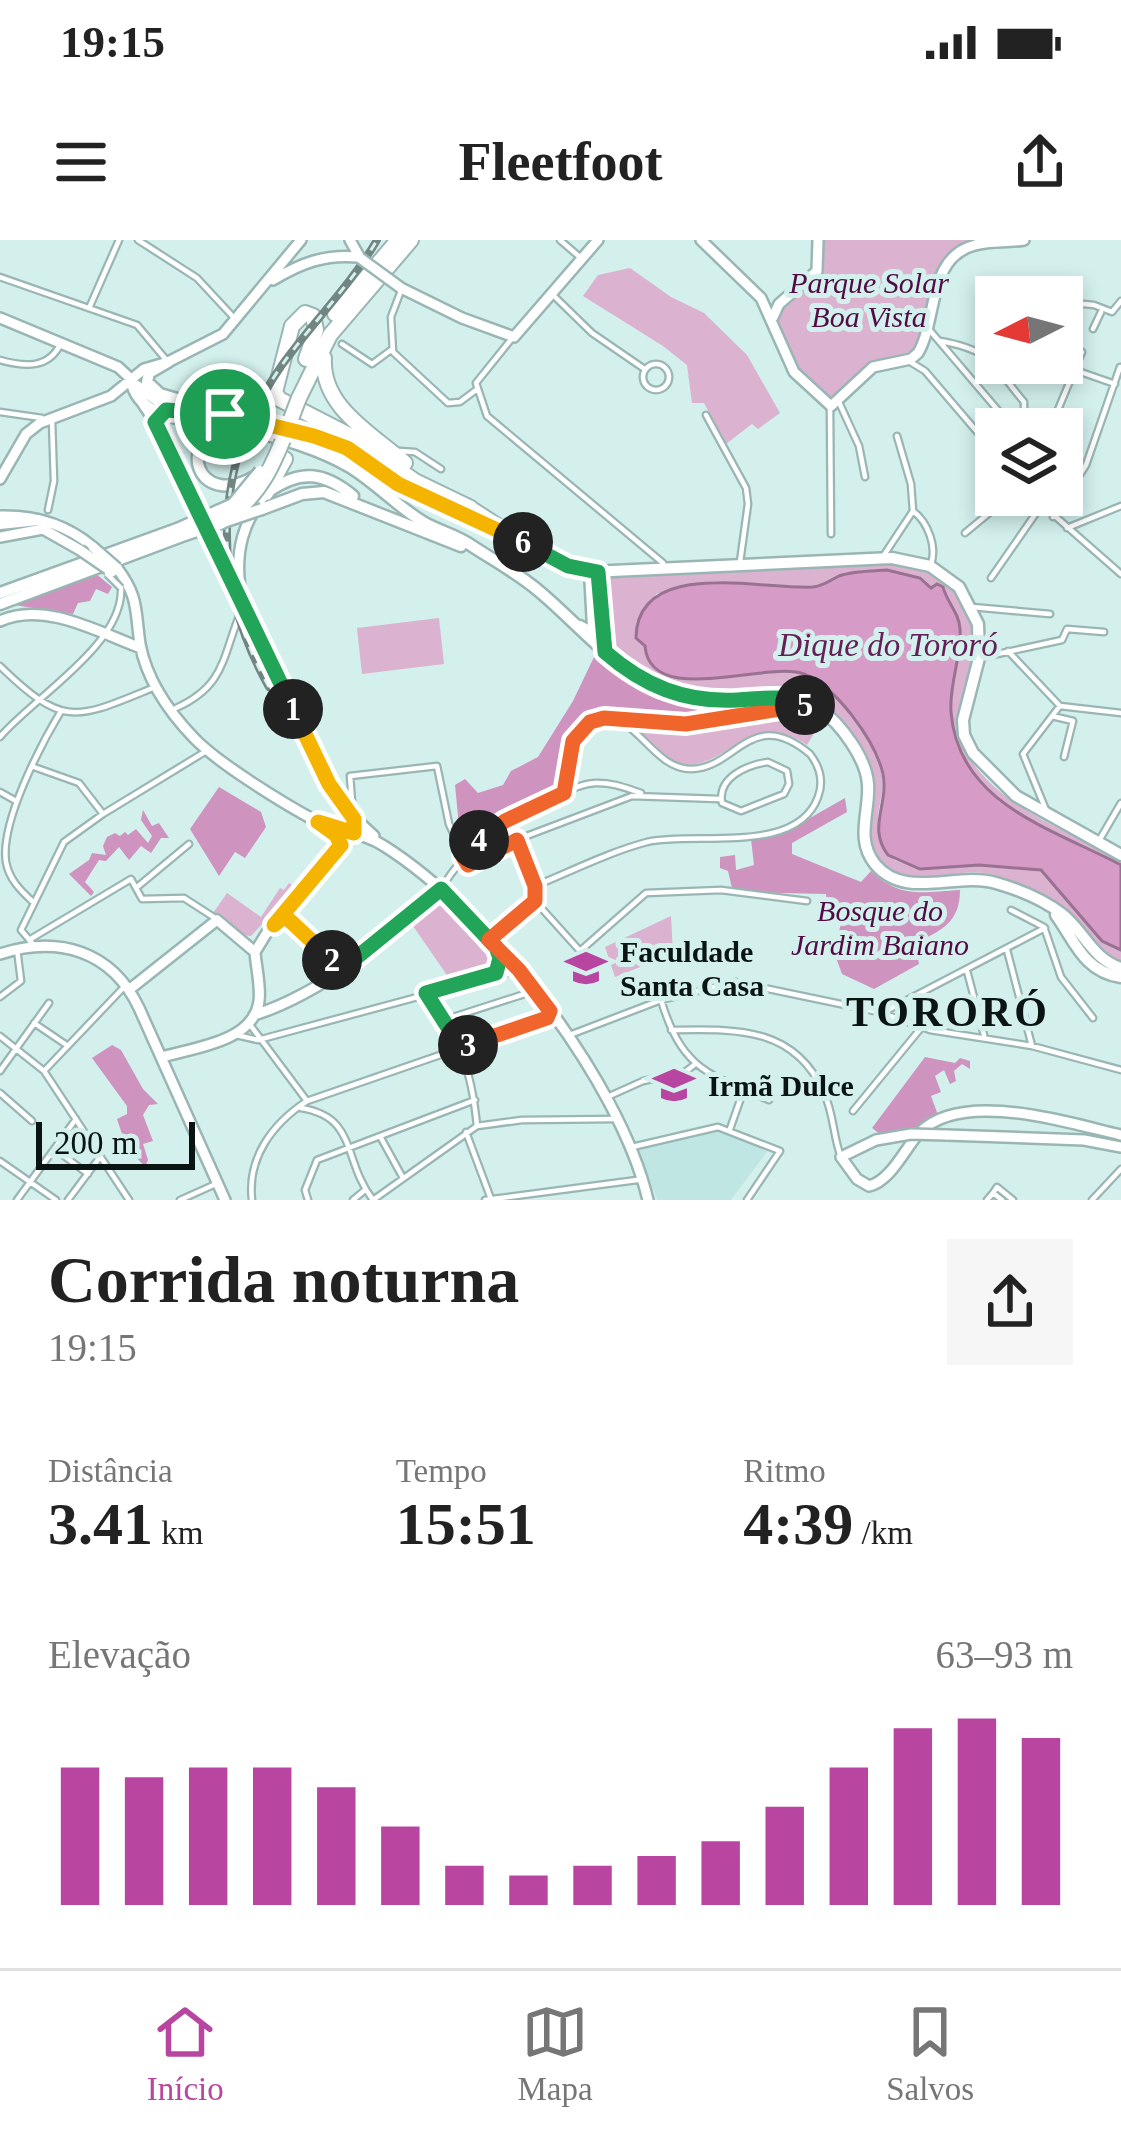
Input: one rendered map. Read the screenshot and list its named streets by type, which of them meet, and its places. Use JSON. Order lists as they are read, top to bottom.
{
  "districts": ["TORORÓ"],
  "water": ["Dique do Tororó"],
  "parks": ["Parque Solar Boa Vista", "Bosque do Jardim Baiano"],
  "places": {
    "school or university": ["Faculdade Santa Casa", "Irmã Dulce"]
  },
  "scale_bar": "200 m",
  "north": "left",
  "page": {
    "status": "19:15",
    "header": "Fleetfoot",
    "pins": [
      "6",
      "5",
      "1",
      "4",
      "2",
      "3"
    ],
    "scale": "200 m",
    "heading": ["Corrida noturna", "19:15"],
    "stats": [
      ["Distância", "3.41 km"],
      ["Tempo", "15:51"],
      ["Ritmo", "4:39 /km"]
    ],
    "chart": ["Elevação", "63–93 m"],
    "tabs": ["Início", "Mapa", "Salvos"]
  }
}
